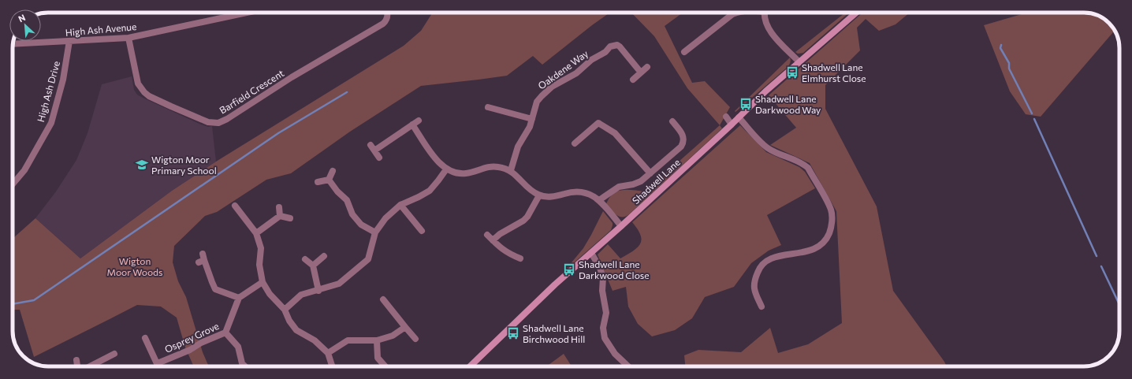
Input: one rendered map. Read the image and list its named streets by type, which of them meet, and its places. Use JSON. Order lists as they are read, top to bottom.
{
  "streets": {
    "street": [
      "High Ash Avenue",
      "Oakdene Way",
      "High Ash Drive",
      "Barfield Crescent",
      "Shadwell Lane",
      "Osprey Grove"
    ]
  },
  "crossings": [
    ["High Ash Avenue", "High Ash Drive"],
    ["High Ash Avenue", "Barfield Crescent"]
  ],
  "parks": ["Wigton Moor Woods"],
  "places": {
    "bus stop": [
      "Shadwell Lane Elmhurst Close",
      "Shadwell Lane Darkwood Way",
      "Shadwell Lane Darkwood Close",
      "Shadwell Lane Birchwood Hill"
    ],
    "school or university": ["Wigton Moor Primary School"]
  },
  "north": "top left"
}
